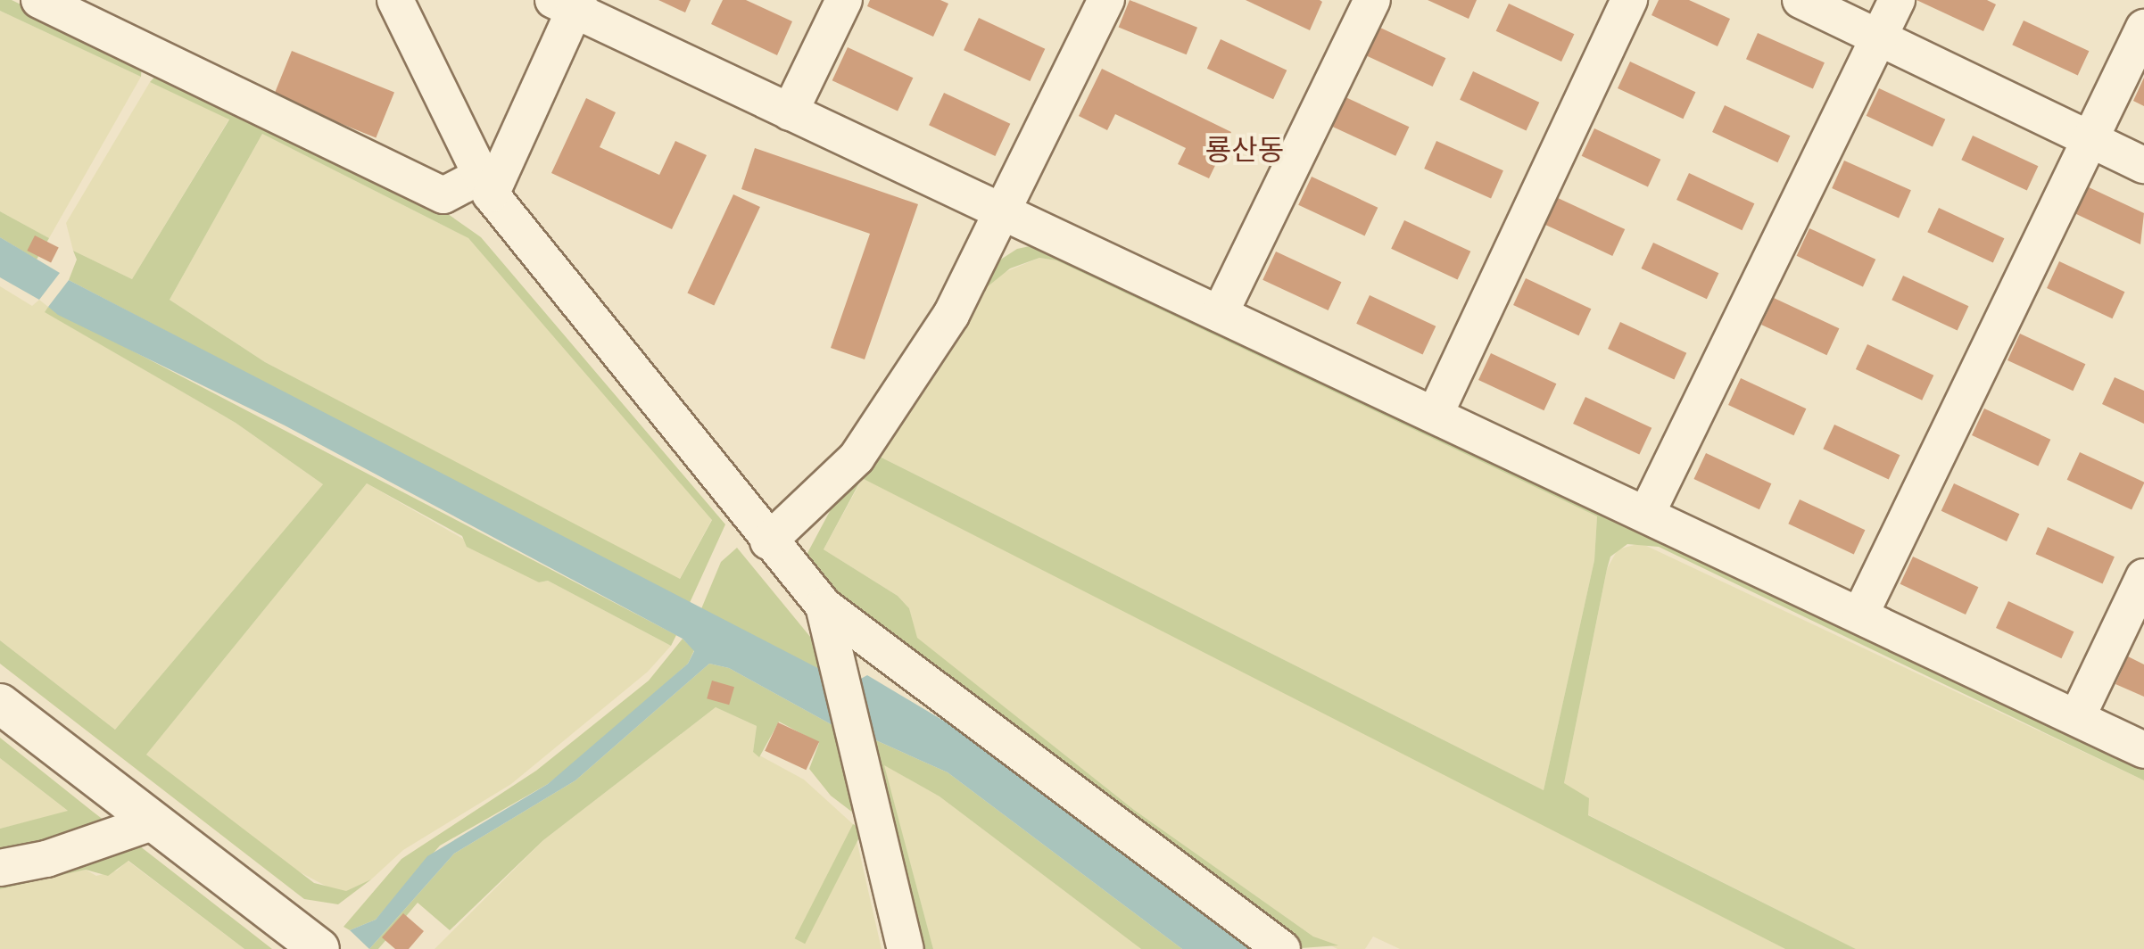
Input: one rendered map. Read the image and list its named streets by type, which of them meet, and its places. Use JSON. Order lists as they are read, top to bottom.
{
  "districts": ["룡산동"]
}
